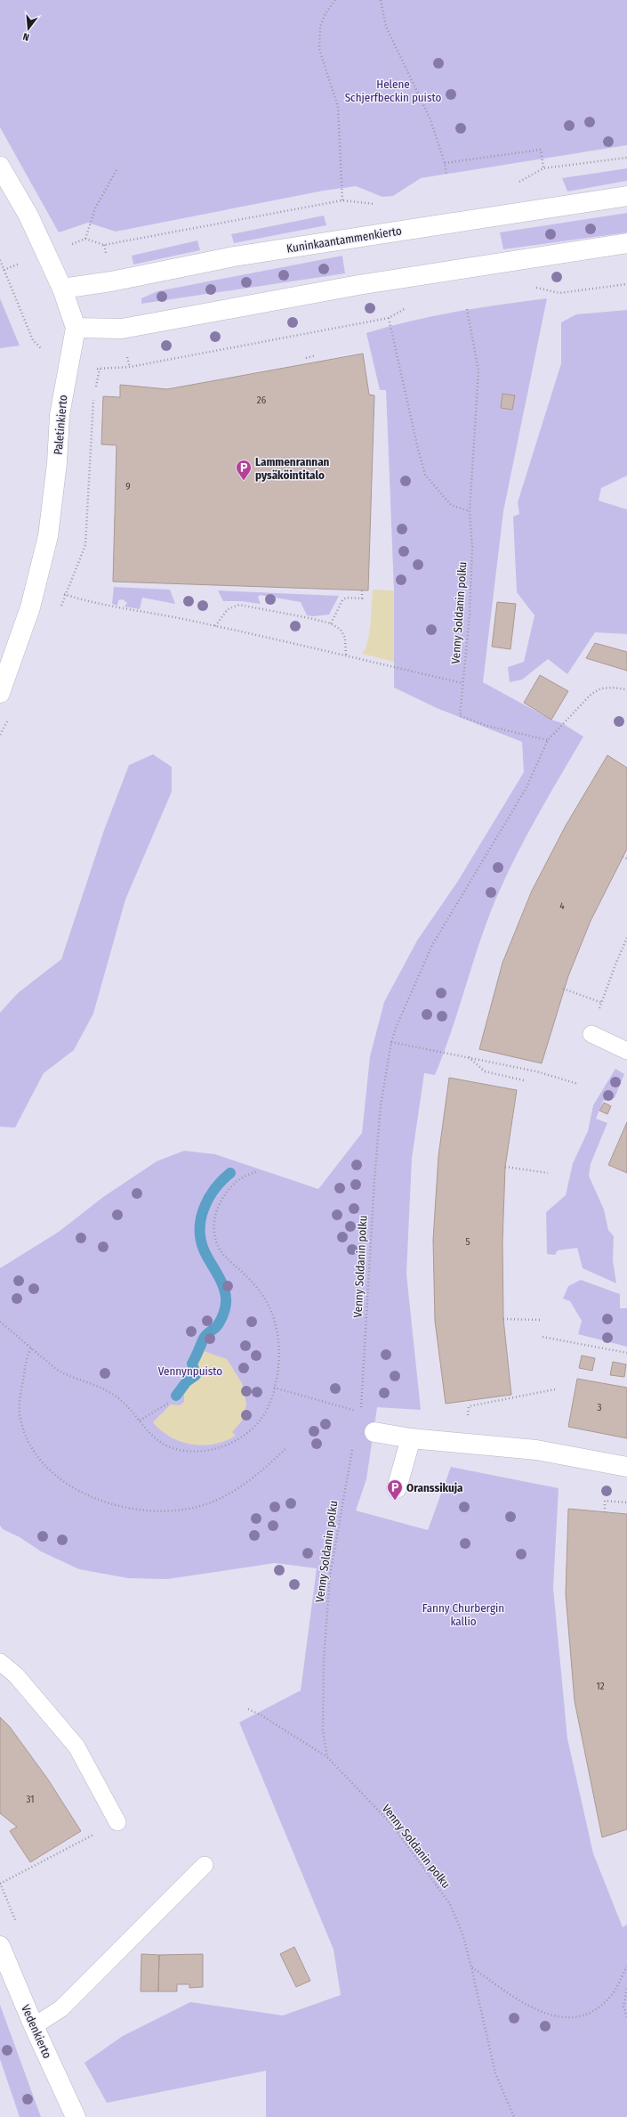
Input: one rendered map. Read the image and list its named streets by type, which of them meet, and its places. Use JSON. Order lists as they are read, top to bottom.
{
  "streets": {
    "street": ["Kuninkaantammenkierto", "Paletinkierto", "Vedenkierto"],
    "path": ["Venny Soldanin polku"]
  },
  "crossings": [
    ["Kuninkaantammenkierto", "Paletinkierto"]
  ],
  "parks": ["Helene Schjerfbeckin puisto", "Vennynpuisto", "Fanny Churbergin kallio"],
  "places": {
    "parking": ["Lammenrannan pysäköintitalo", "Oranssikuja"]
  },
  "house_numbers": [
    "26",
    "9",
    "4",
    "5",
    "3",
    "12",
    "31"
  ],
  "north": "bottom"
}
